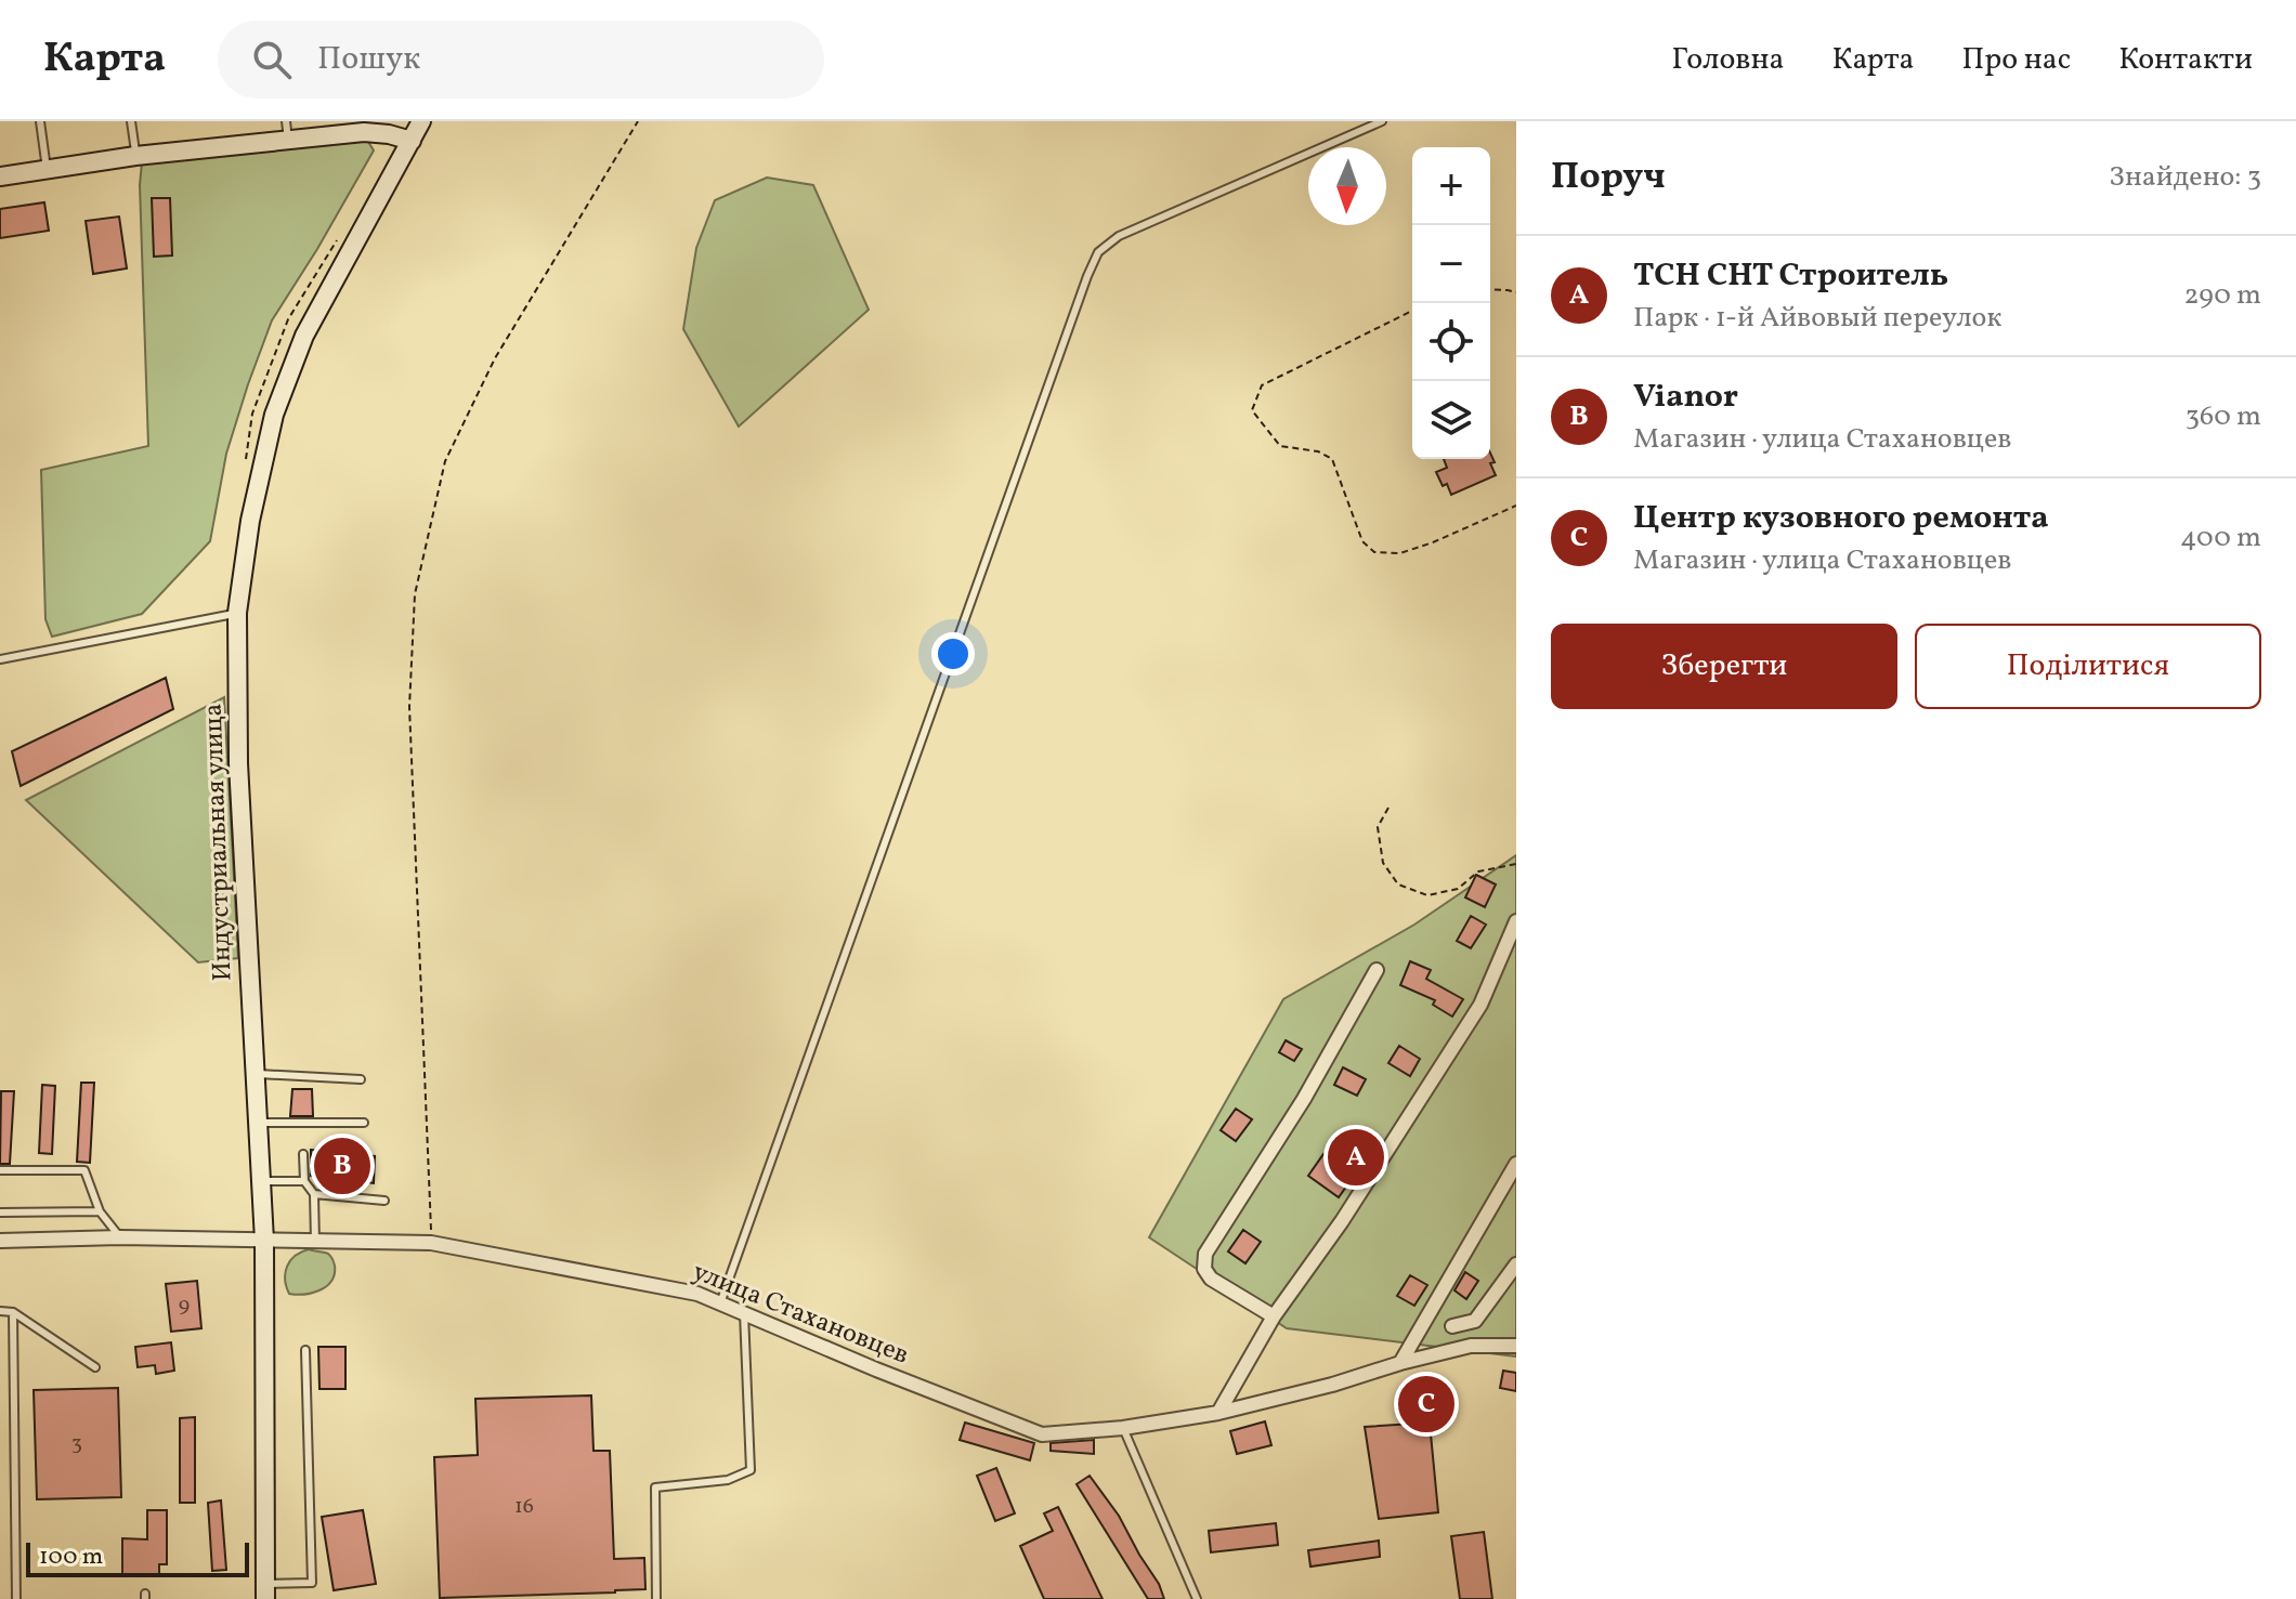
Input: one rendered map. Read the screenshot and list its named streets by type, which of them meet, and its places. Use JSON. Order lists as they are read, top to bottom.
{
  "streets": {
    "main road": ["Индустриальная улица"],
    "street": ["улица Стахановцев"]
  },
  "crossings": [
    ["Индустриальная улица", "улица Стахановцев"]
  ],
  "house_numbers": ["9", "3", "16"],
  "scale_bar": "100 m",
  "north": "bottom",
  "page": {
    "header": "Карта",
    "search": "Пошук",
    "nav": [
      "Головна",
      "Карта",
      "Про нас",
      "Контакти"
    ],
    "heading": ["Поруч", "Знайдено: 3"],
    "map_buttons": ["+", "−"],
    "list": [
      {
        "mark": "A",
        "name": "ТСН СНТ Строитель",
        "note": "Парк · 1-й Айвовый переулок",
        "value": "290 m"
      },
      {
        "mark": "B",
        "name": "Vianor",
        "note": "Магазин · улица Стахановцев",
        "value": "360 m"
      },
      {
        "mark": "C",
        "name": "Центр кузовного ремонта",
        "note": "Магазин · улица Стахановцев",
        "value": "400 m"
      }
    ],
    "buttons": ["Зберегти", "Поділитися"],
    "pins": ["A", "B", "C"],
    "scale": "100 m"
  }
}
